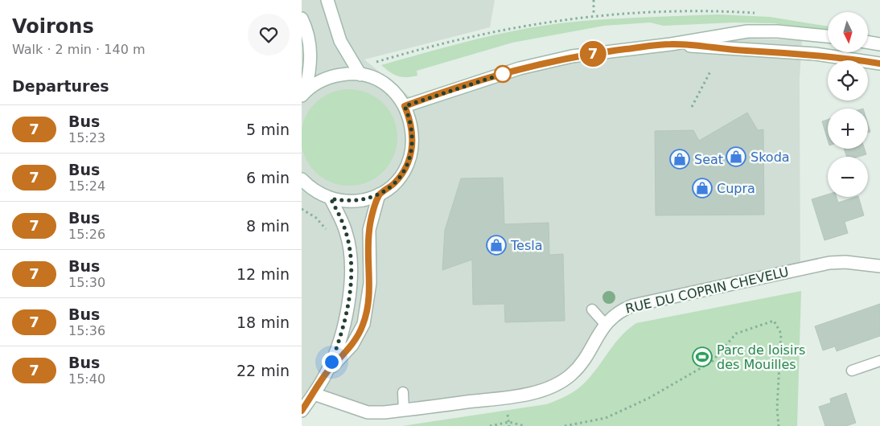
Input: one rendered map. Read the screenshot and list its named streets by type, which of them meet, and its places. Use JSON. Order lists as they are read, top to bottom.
{
  "streets": {
    "street": ["RUE DU COPRIN CHEVELU"]
  },
  "places": {
    "shop": [
      "Skoda",
      "Seat",
      "Cupra",
      "Tesla"
    ],
    "sports": ["Parc de loisirs des Mouilles"]
  },
  "lines": ["bus line 7"],
  "north": "bottom",
  "page": {
    "heading": [
      ["Voirons", "Walk · 2 min · 140 m"],
      "Departures"
    ],
    "on_map": "7",
    "map_buttons": ["+", "−"],
    "list": [
      {
        "mark": "7",
        "name": "Bus",
        "note": "15:23",
        "value": "5 min"
      },
      {
        "mark": "7",
        "name": "Bus",
        "note": "15:24",
        "value": "6 min"
      },
      {
        "mark": "7",
        "name": "Bus",
        "note": "15:26",
        "value": "8 min"
      },
      {
        "mark": "7",
        "name": "Bus",
        "note": "15:30",
        "value": "12 min"
      },
      {
        "mark": "7",
        "name": "Bus",
        "note": "15:36",
        "value": "18 min"
      },
      {
        "mark": "7",
        "name": "Bus",
        "note": "15:40",
        "value": "22 min"
      }
    ]
  }
}
